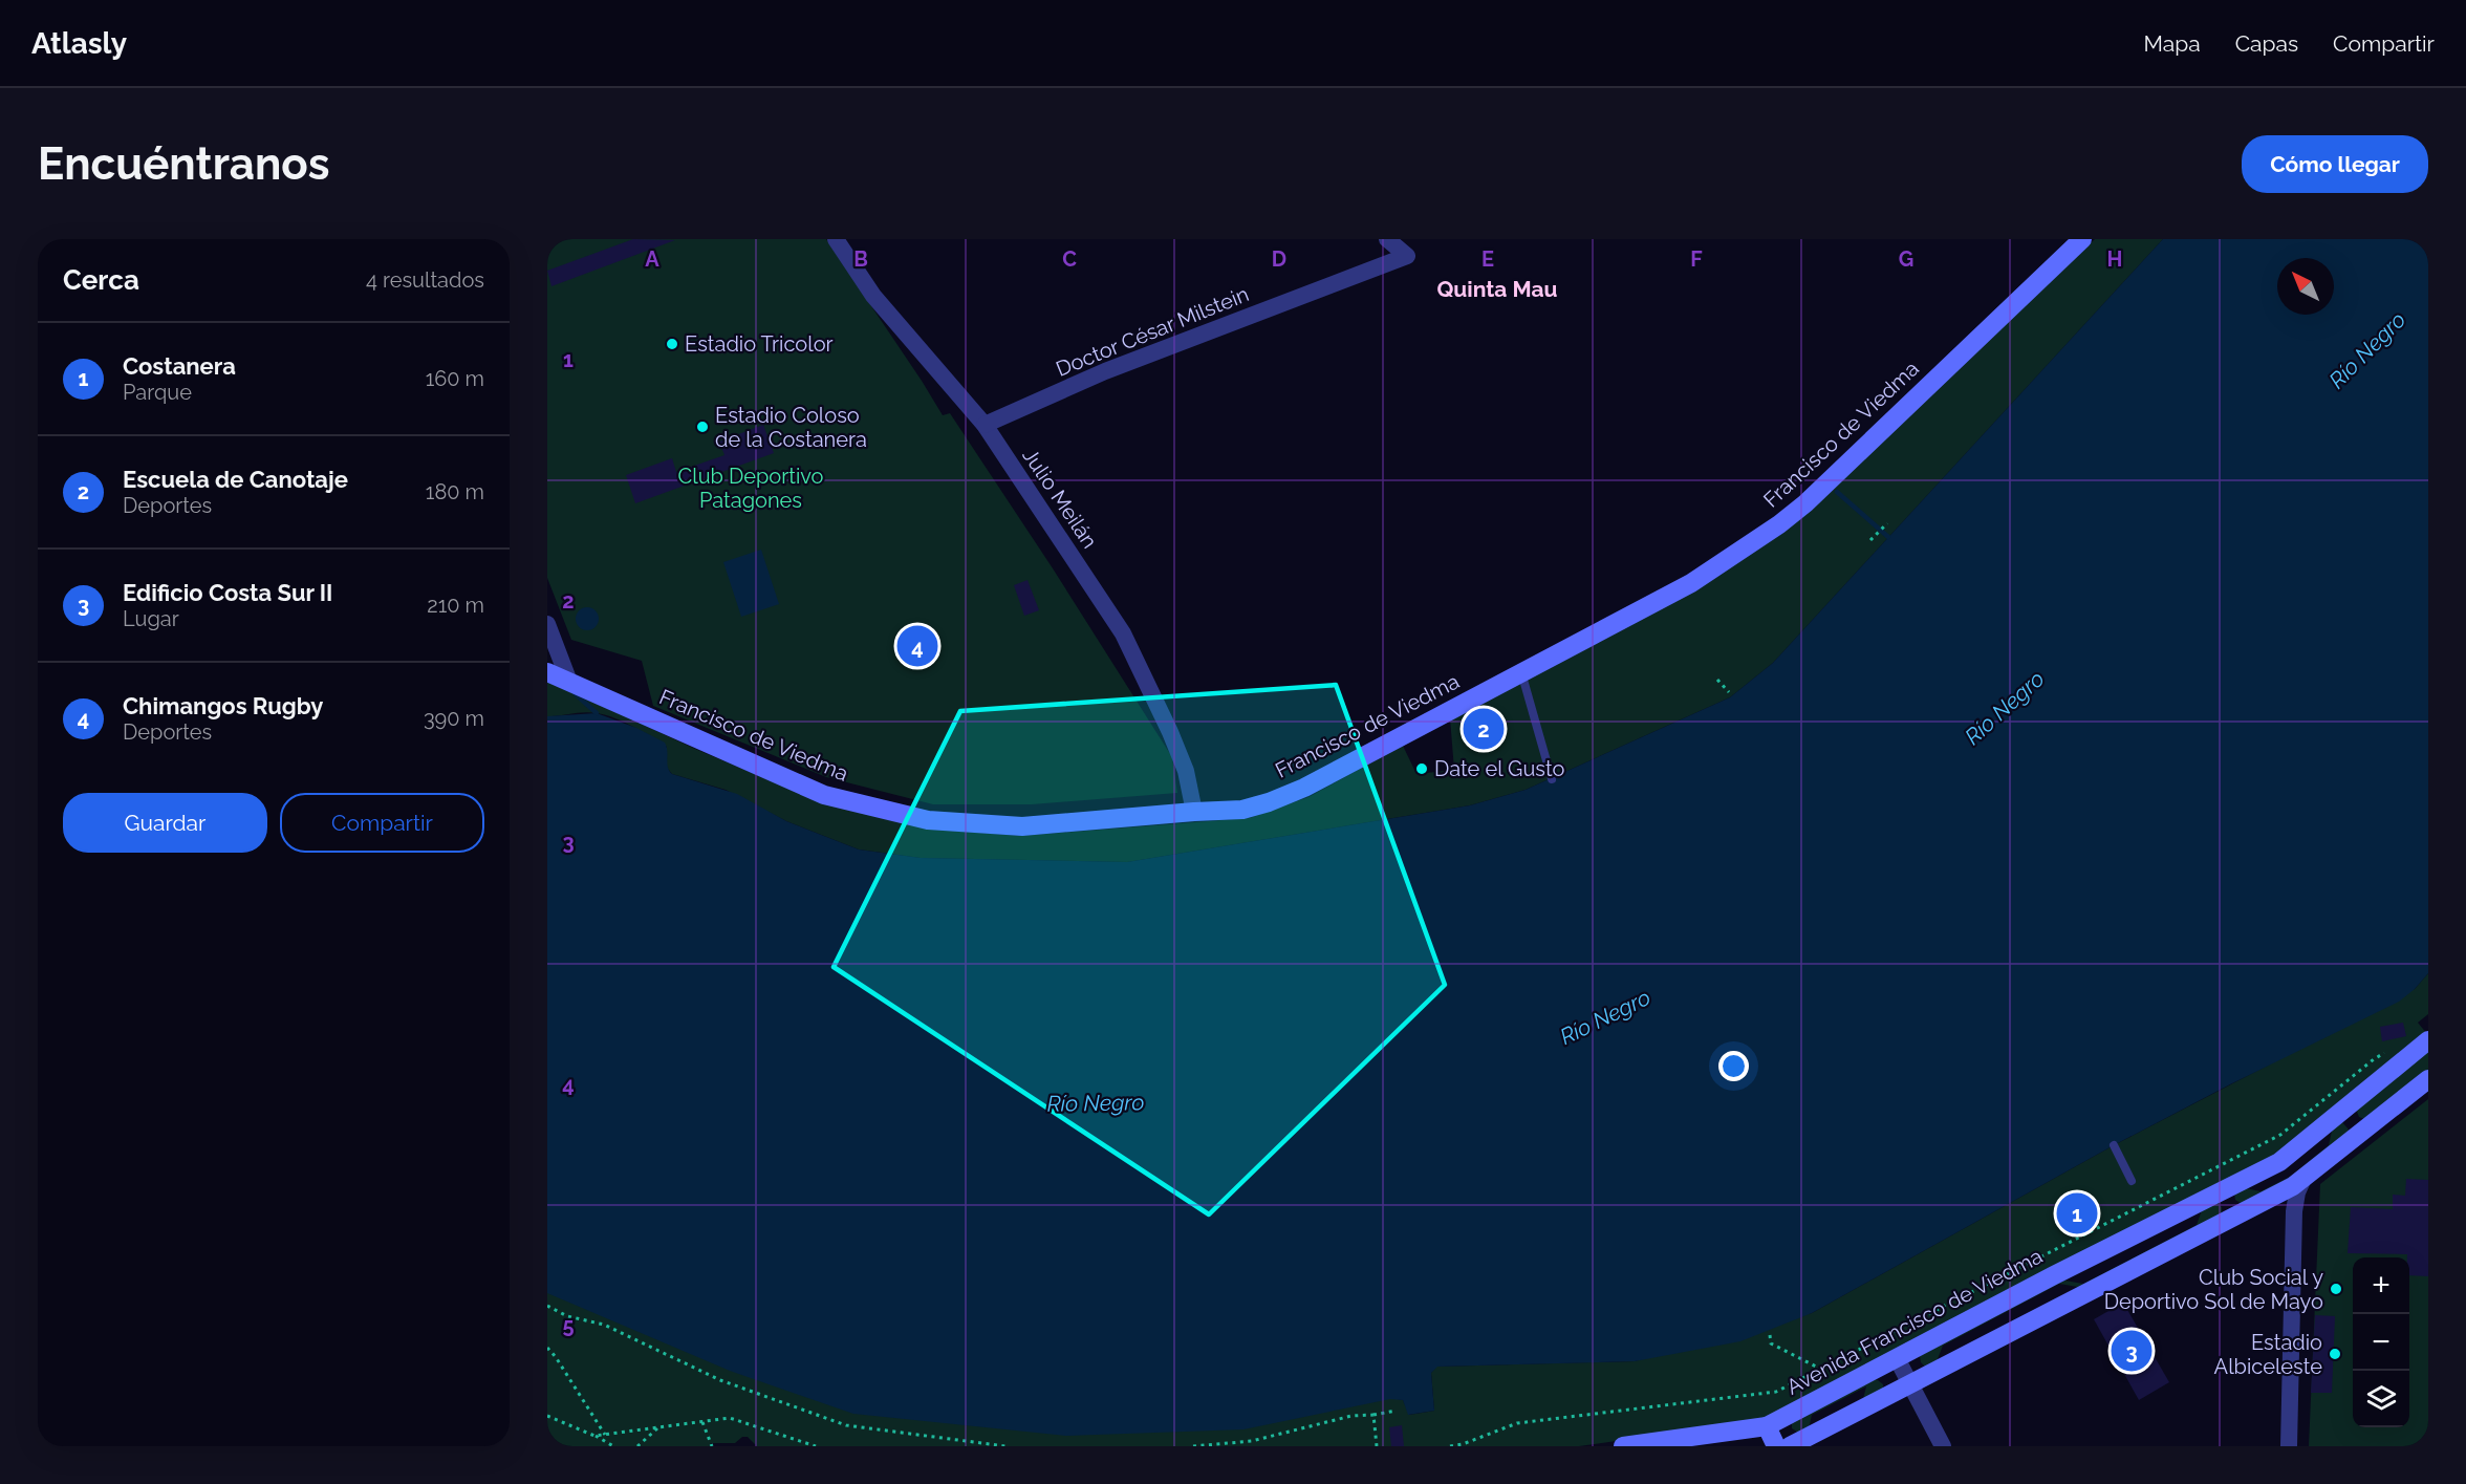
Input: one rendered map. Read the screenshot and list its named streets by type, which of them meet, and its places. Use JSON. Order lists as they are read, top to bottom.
{
  "streets": {
    "main road": ["Francisco de Viedma", "Avenida Francisco de Viedma"],
    "street": ["Doctor César Milstein", "Julio Meilán"]
  },
  "crossings": [
    ["Doctor César Milstein", "Julio Meilán"],
    ["Francisco de Viedma", "Julio Meilán"]
  ],
  "districts": ["Quinta Mau"],
  "water": ["Río Negro"],
  "parks": ["Club Deportivo Patagones"],
  "places": [
    "Estadio Tricolor",
    "Estadio Coloso de la Costanera",
    "Date el Gusto",
    "Club Social y Deportivo Sol de Mayo",
    "Estadio Albiceleste"
  ],
  "north": "top left",
  "page": {
    "header": "Atlasly",
    "nav": ["Mapa", "Capas", "Compartir"],
    "buttons": [
      "Cómo llegar",
      ["Guardar", "Compartir"]
    ],
    "title": "Encuéntranos",
    "heading": ["Cerca", "4 resultados"],
    "list": [
      {
        "mark": "1",
        "name": "Costanera",
        "note": "Parque",
        "value": "160 m"
      },
      {
        "mark": "2",
        "name": "Escuela de Canotaje",
        "note": "Deportes",
        "value": "180 m"
      },
      {
        "mark": "3",
        "name": "Edificio Costa Sur II",
        "note": "Lugar",
        "value": "210 m"
      },
      {
        "mark": "4",
        "name": "Chimangos Rugby",
        "note": "Deportes",
        "value": "390 m"
      }
    ],
    "pins": [
      "4",
      "2",
      "1",
      "3"
    ],
    "map_buttons": ["+", "−"]
  },
  "grid": {
    "columns": [
      "A",
      "B",
      "C",
      "D",
      "E",
      "F",
      "G",
      "H"
    ],
    "rows": [
      "1",
      "2",
      "3",
      "4",
      "5"
    ]
  }
}
